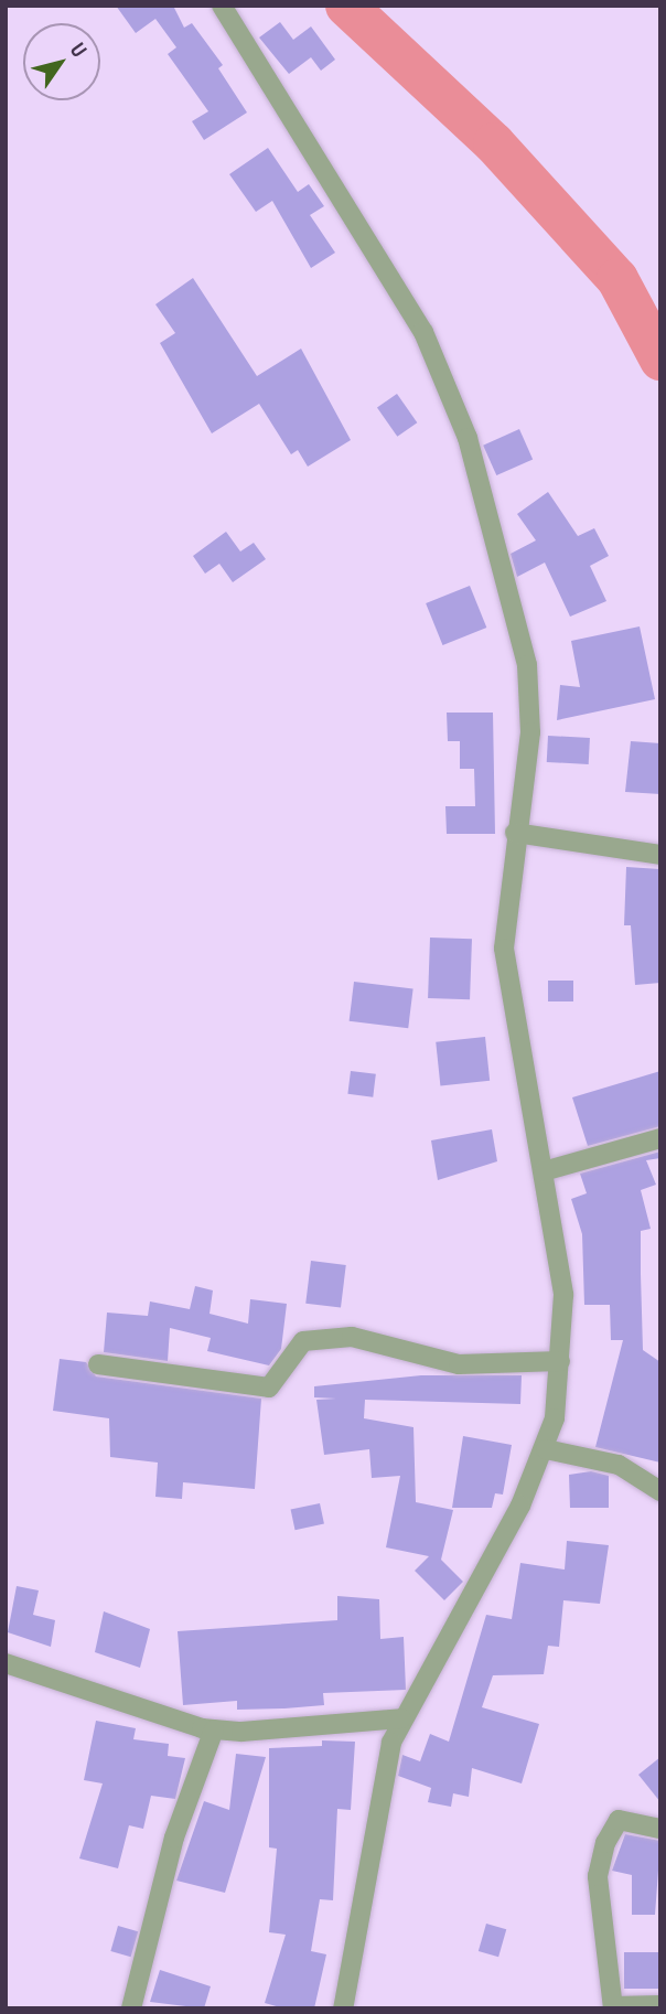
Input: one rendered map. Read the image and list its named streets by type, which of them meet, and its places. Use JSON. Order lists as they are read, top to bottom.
{
  "north": "top right"
}
